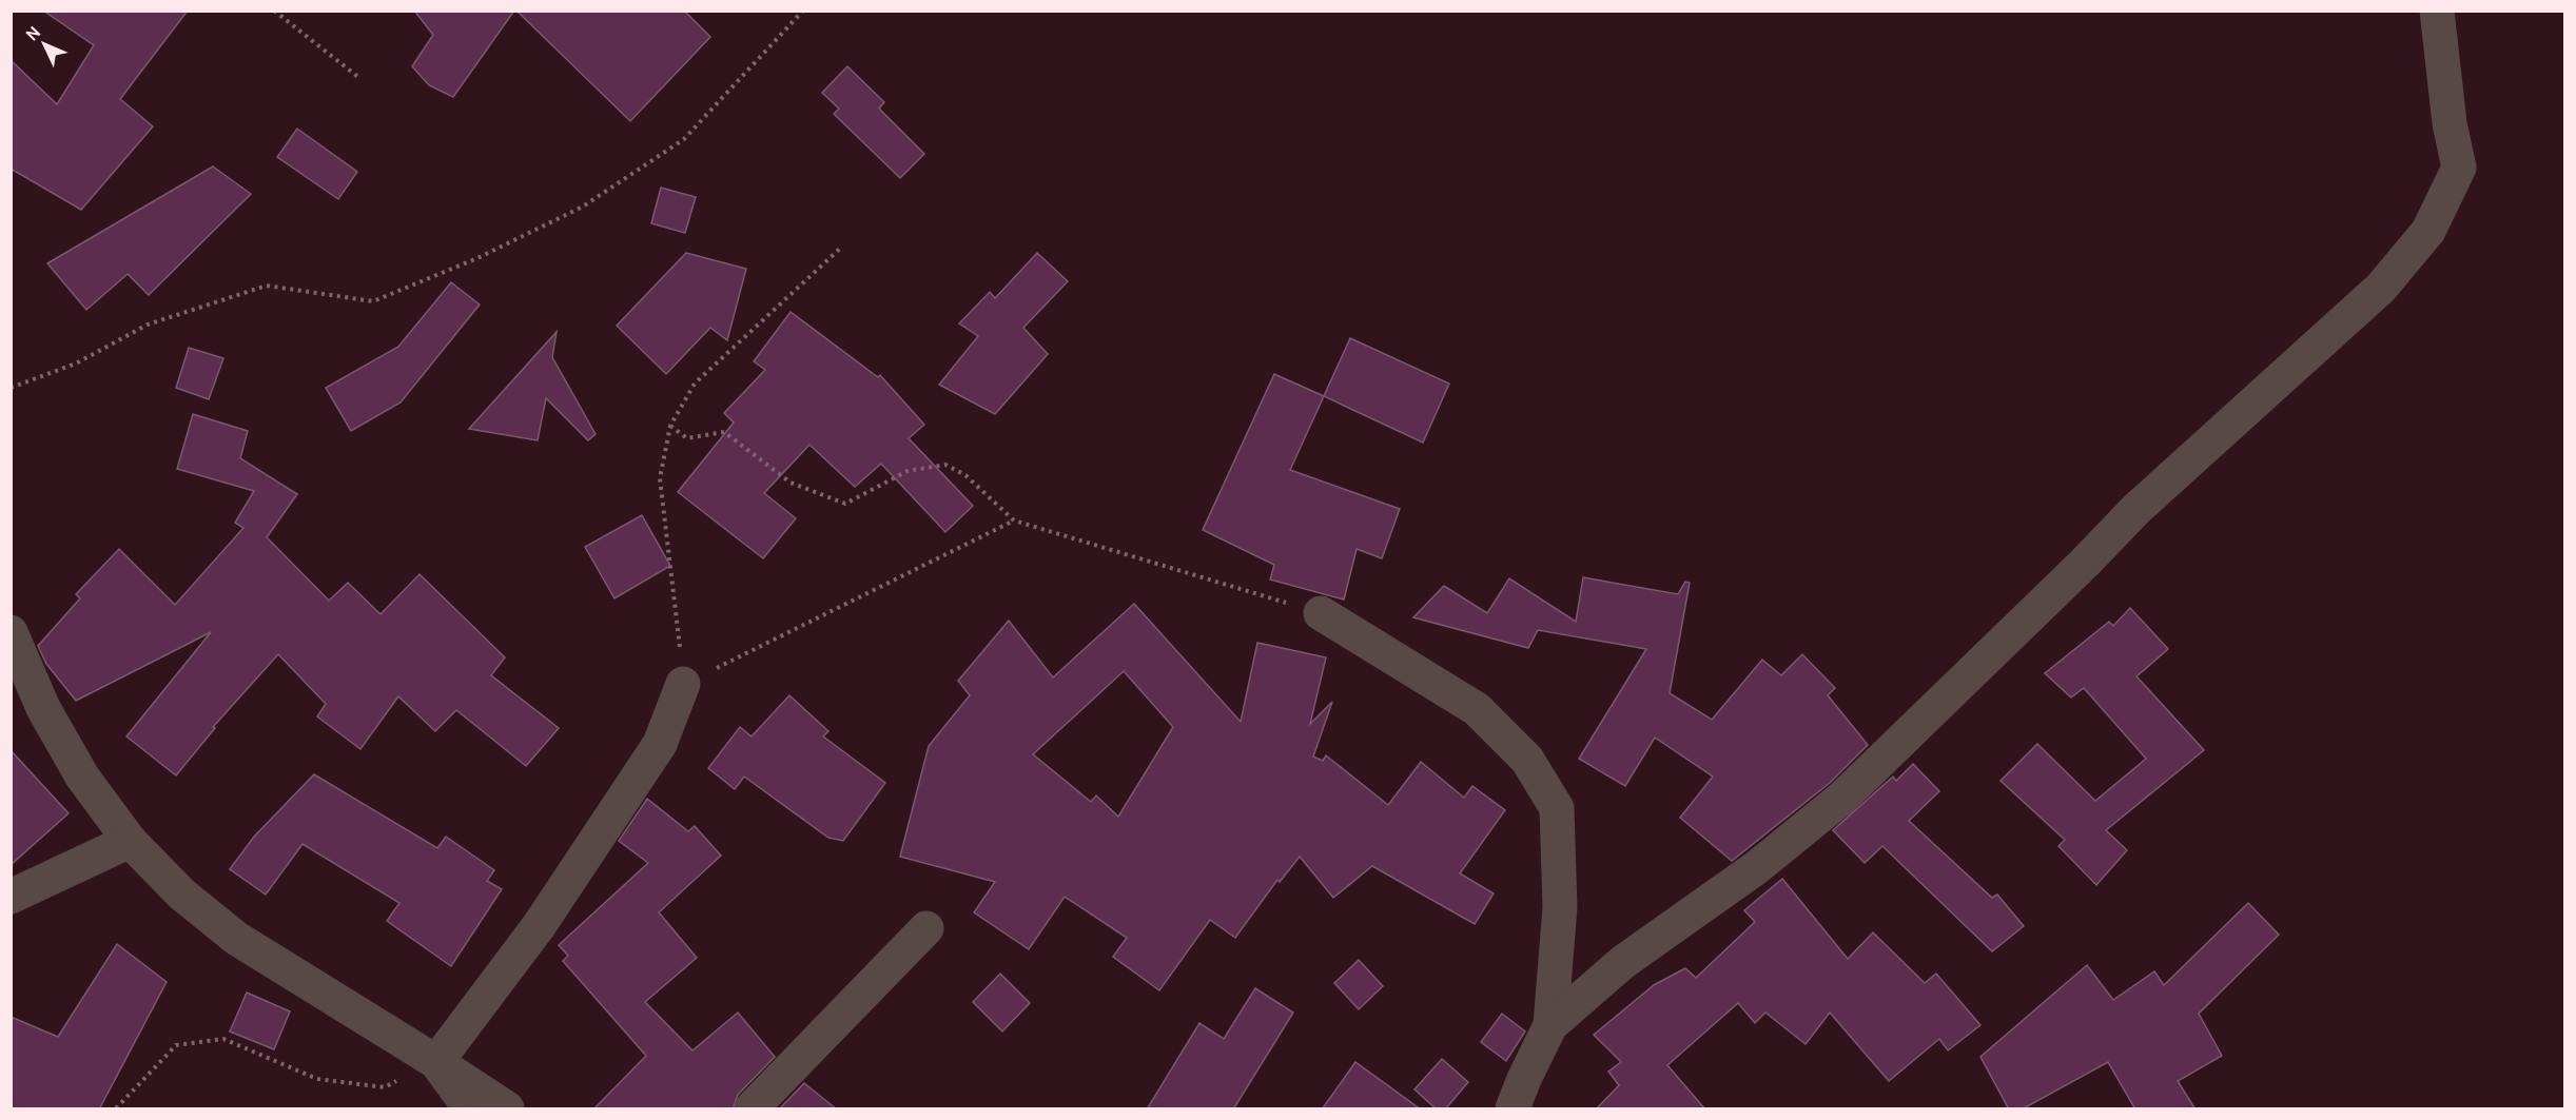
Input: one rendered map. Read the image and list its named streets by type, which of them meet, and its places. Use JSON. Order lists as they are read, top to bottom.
{
  "north": "top left"
}
